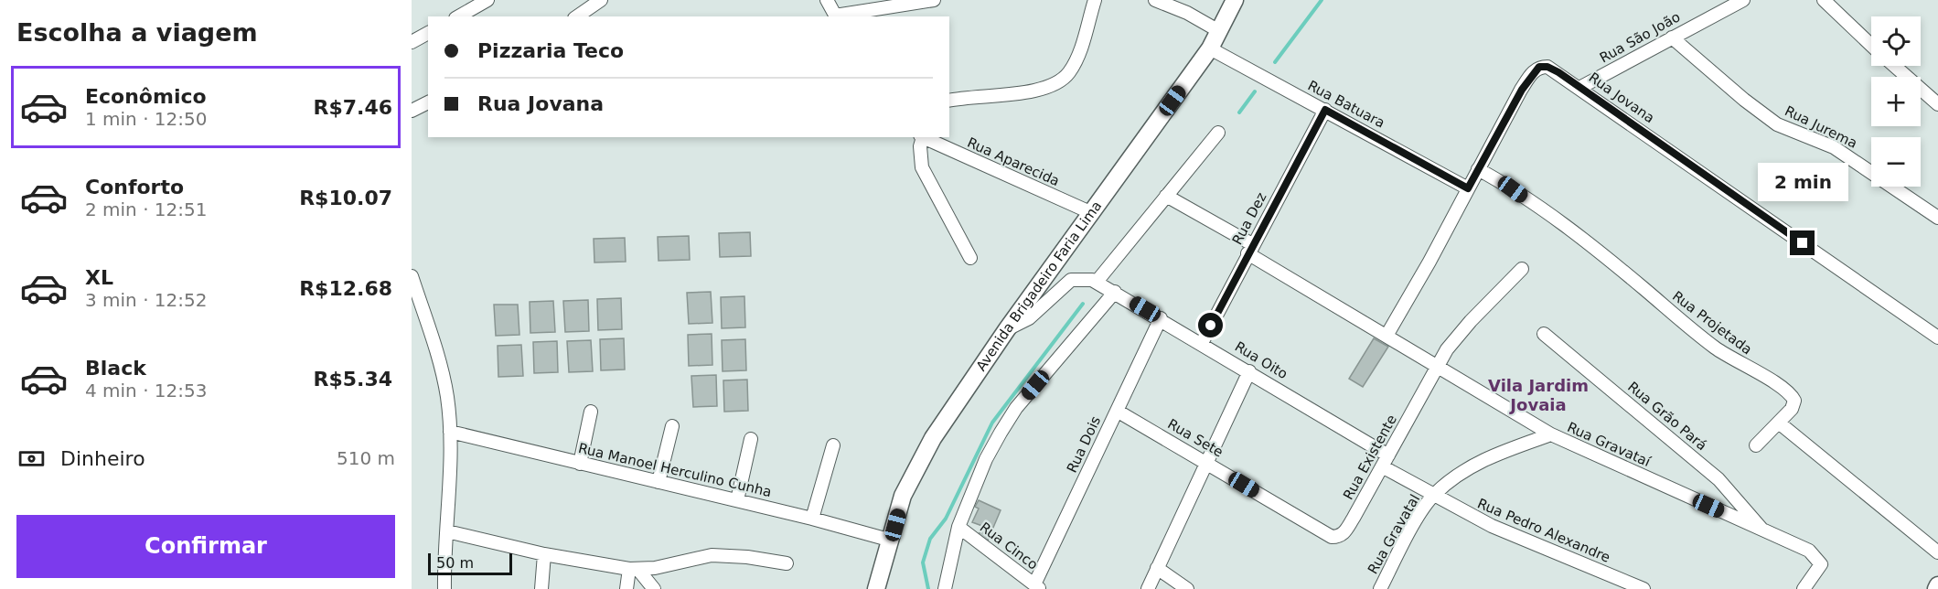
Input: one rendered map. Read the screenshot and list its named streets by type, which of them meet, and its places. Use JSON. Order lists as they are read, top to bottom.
{
  "streets": {
    "main road": ["Avenida Brigadeiro Faria Lima"],
    "street": [
      "Rua São João",
      "Rua Jovana",
      "Rua Batuara",
      "Rua Jurema",
      "Rua Aparecida",
      "Rua Dez",
      "Rua Projetada",
      "Rua Oito",
      "Rua Grão Pará",
      "Rua Sete",
      "Rua Dois",
      "Rua Gravataí",
      "Rua Existente",
      "Rua Manoel Herculino Cunha",
      "Rua Pedro Alexandre",
      "Rua Gravatal",
      "Rua Cinco"
    ]
  },
  "crossings": [
    ["Rua São João", "Rua Jovana"],
    ["Rua São João", "Rua Jurema"],
    ["Rua Jovana", "Rua Batuara"],
    ["Rua Jovana", "Rua Projetada"],
    ["Rua Jovana", "Rua Gravataí"],
    ["Rua Batuara", "Rua Dez"],
    ["Rua Batuara", "Avenida Brigadeiro Faria Lima"],
    ["Rua Aparecida", "Avenida Brigadeiro Faria Lima"],
    ["Rua Dez", "Rua Oito"],
    ["Rua Dez", "Rua Gravataí"],
    ["Avenida Brigadeiro Faria Lima", "Rua Oito"],
    ["Avenida Brigadeiro Faria Lima", "Rua Manoel Herculino Cunha"],
    ["Rua Oito", "Rua Dois"],
    ["Rua Oito", "Rua Existente"],
    ["Rua Oito", "Rua Pedro Alexandre"],
    ["Rua Oito", "Rua Gravatal"],
    ["Rua Grão Pará", "Rua Gravataí"],
    ["Rua Sete", "Rua Dois"],
    ["Rua Sete", "Rua Existente"],
    ["Rua Dois", "Rua Cinco"],
    ["Rua Gravataí", "Rua Existente"],
    ["Rua Gravataí", "Rua Gravatal"],
    ["Rua Pedro Alexandre", "Rua Gravatal"]
  ],
  "districts": ["Vila Jardim Jovaia"],
  "scale_bar": "50 m",
  "page": {
    "heading": "Escolha a viagem",
    "map_buttons": ["+", "−"],
    "banner": ["Pizzaria Teco", "Rua Jovana"],
    "list": [
      {
        "name": "Econômico",
        "note": "1 min · 12:50",
        "value": "R$7.46"
      },
      {
        "name": "Conforto",
        "note": "2 min · 12:51",
        "value": "R$10.07"
      },
      {
        "name": "XL",
        "note": "3 min · 12:52",
        "value": "R$12.68"
      },
      {
        "name": "Black",
        "note": "4 min · 12:53",
        "value": "R$5.34"
      }
    ],
    "bubble": "2 min",
    "pay": ["Dinheiro", "510 m"],
    "buttons": "Confirmar",
    "scale": "50 m"
  }
}
